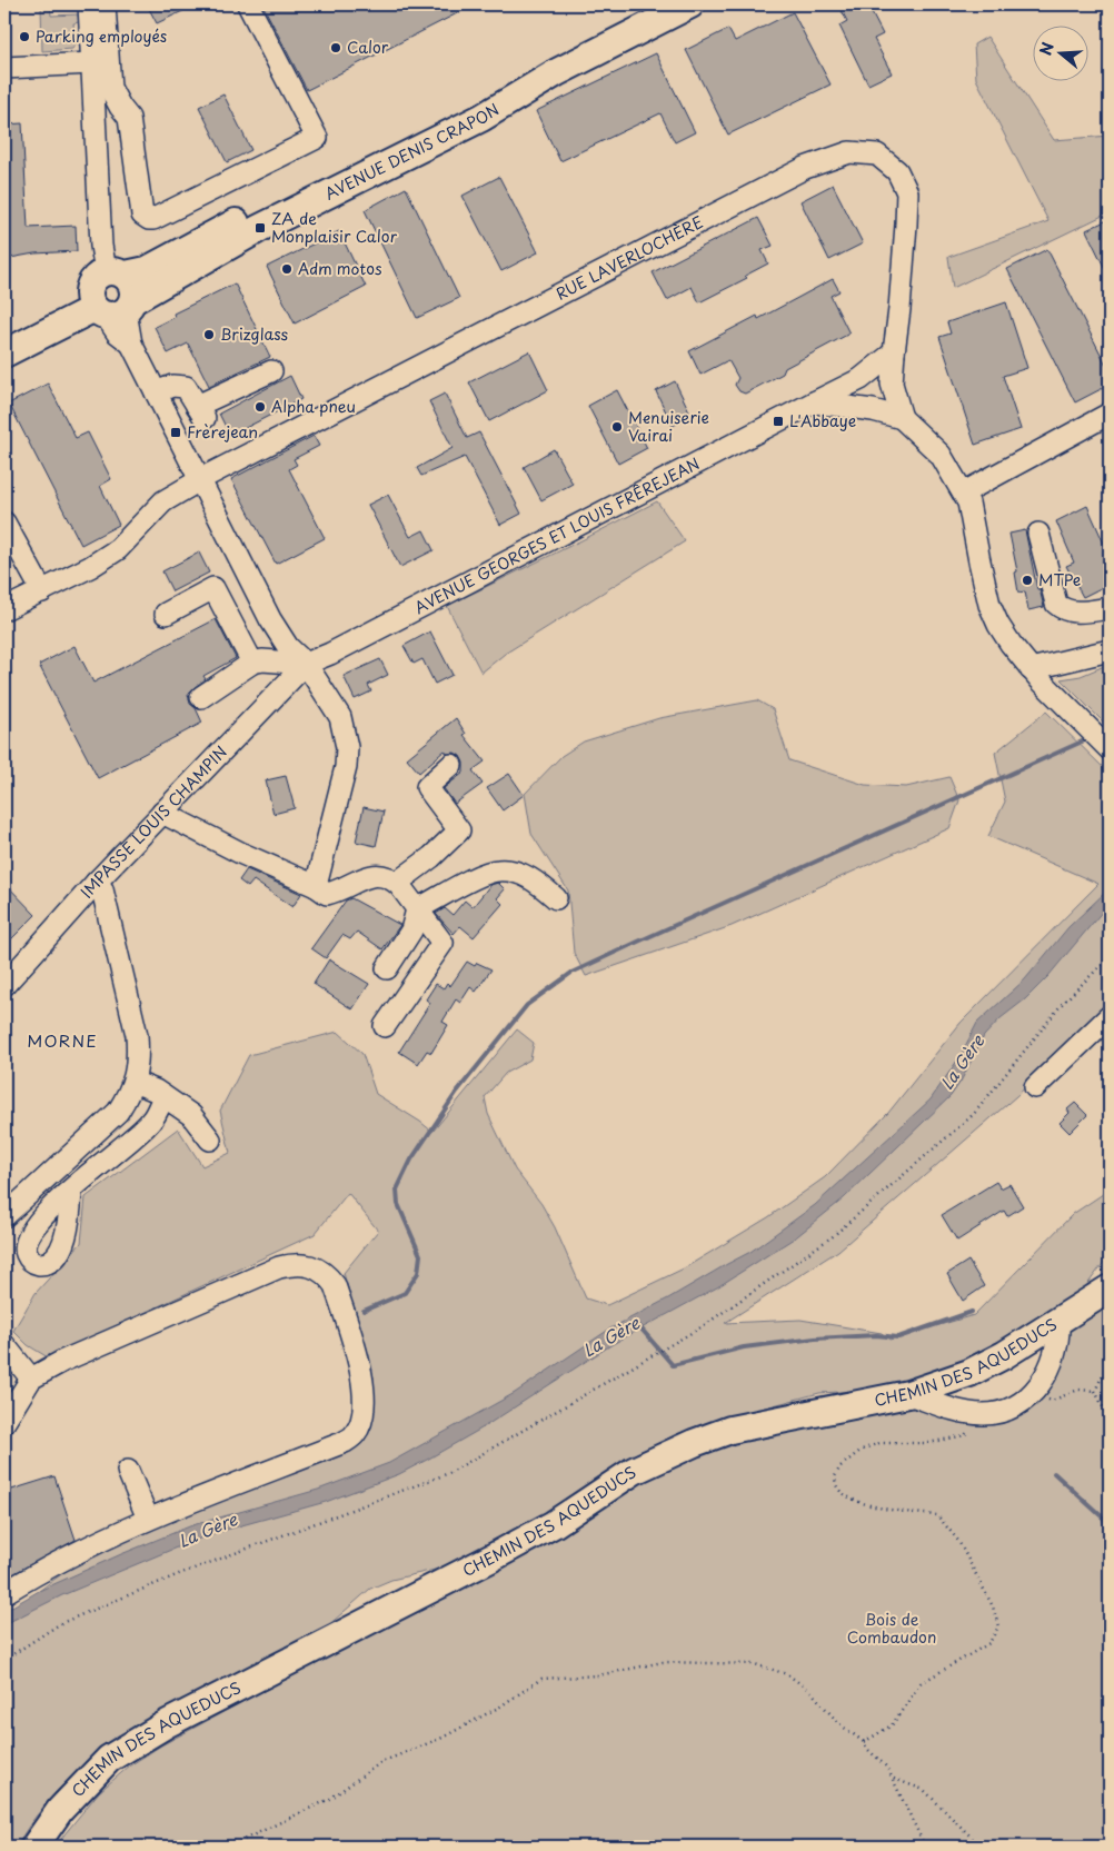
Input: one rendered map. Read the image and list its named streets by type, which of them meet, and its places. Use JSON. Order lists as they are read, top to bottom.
{
  "streets": {
    "main road": ["AVENUE DENIS CRAPON", "CHEMIN DES AQUEDUCS"],
    "street": ["RUE LAVERLOCHÈRE", "AVENUE GEORGES ET LOUIS FRÊREJEAN", "IMPASSE LOUIS CHAMPIN"]
  },
  "crossings": [
    ["AVENUE GEORGES ET LOUIS FRÊREJEAN", "IMPASSE LOUIS CHAMPIN"]
  ],
  "districts": ["MORNE"],
  "water": ["La Gère"],
  "parks": ["Bois de Combaudon"],
  "places": {
    "other": [
      "Parking employés",
      "Calor",
      "Adm motos",
      "Brizglass",
      "Alpha pneu",
      "Menuiserie Vairai",
      "MTPe"
    ],
    "transit": ["ZA de Monplaisir Calor", "L'Abbaye", "Frèrejean"]
  },
  "north": "left"
}
